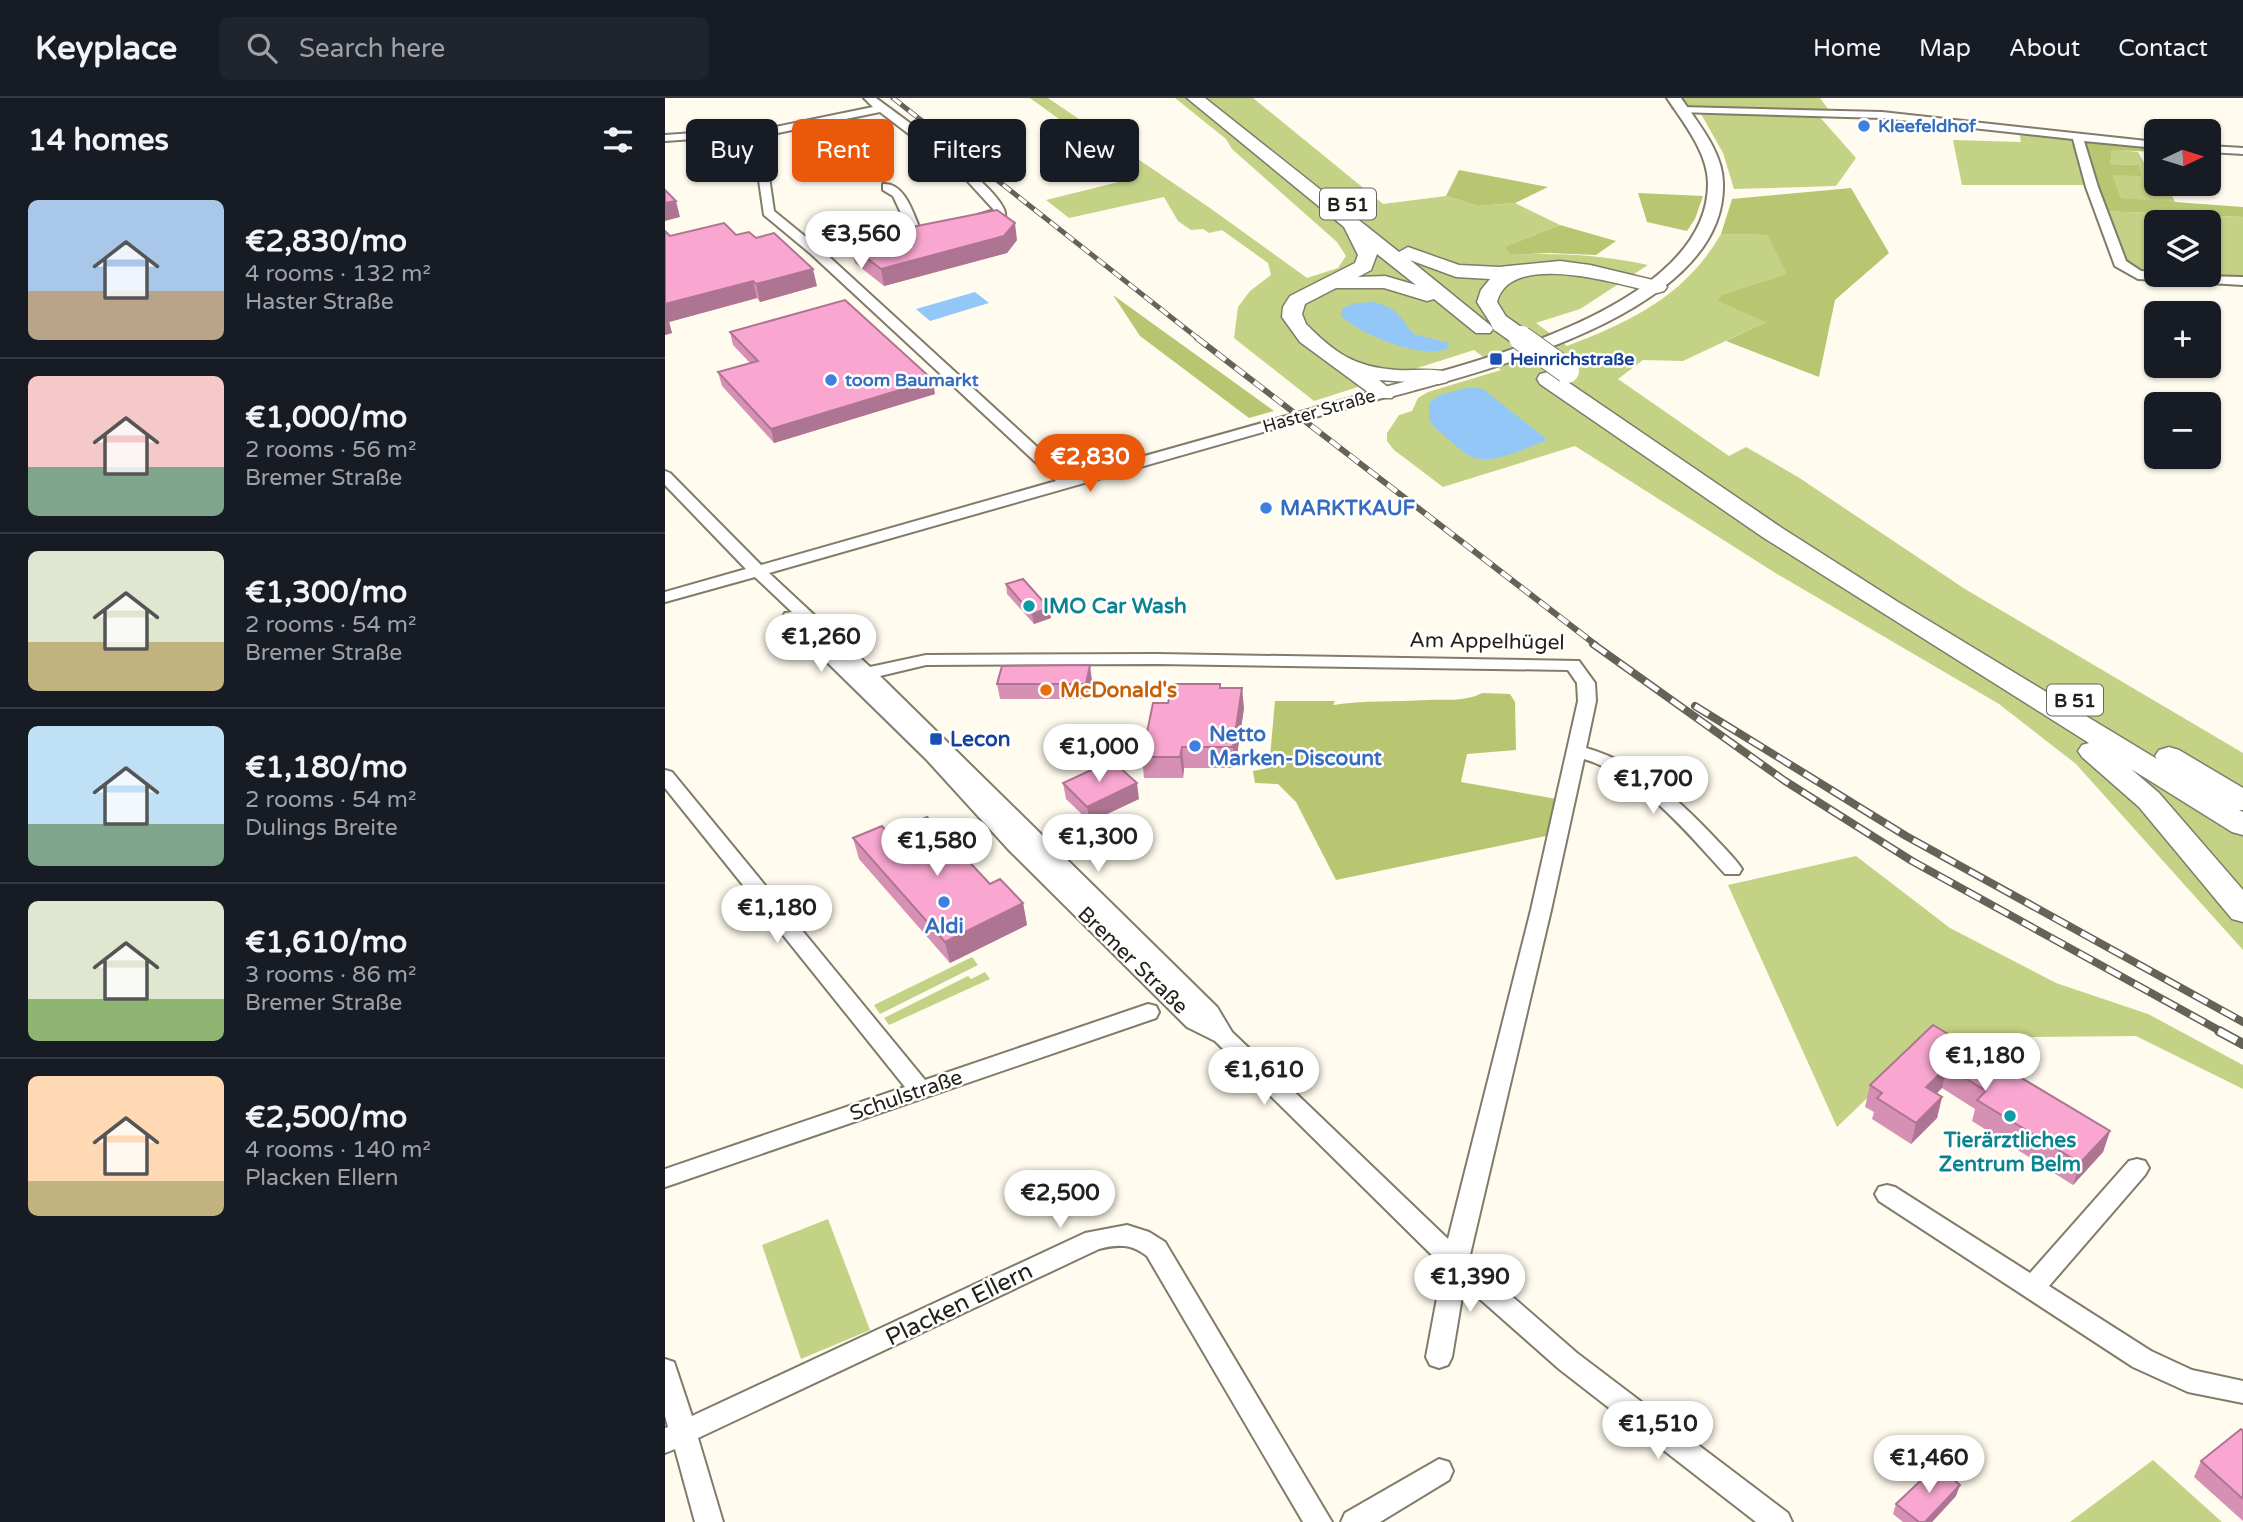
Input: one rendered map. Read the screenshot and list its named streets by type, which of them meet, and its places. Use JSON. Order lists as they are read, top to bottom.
{
  "streets": {
    "highway": ["B 51"],
    "main road": ["Haster Straße"],
    "street": [
      "Am Appelhügel",
      "Bremer Straße",
      "Schulstraße",
      "Placken Ellern"
    ]
  },
  "crossings": [
    ["Haster Straße", "Bremer Straße"],
    ["Am Appelhügel", "Bremer Straße"]
  ],
  "places": {
    "other": [
      "Kleefeldhof",
      "toom Baumarkt",
      "MARKTKAUF",
      "IMO Car Wash",
      "McDonald's",
      "Netto Marken-Discount",
      "Aldi",
      "Tierärztliches Zentrum Belm"
    ],
    "transit": ["Heinrichstraße", "Lecon"]
  },
  "north": "right",
  "page": {
    "header": "Keyplace",
    "search": "Search here",
    "nav": [
      "Home",
      "Map",
      "About",
      "Contact"
    ],
    "heading": "14 homes",
    "map_buttons": ["+", "−"],
    "chip": [
      "Buy",
      "Rent",
      "Filters",
      "New"
    ],
    "list": [
      {
        "name": "€2,830/mo",
        "note": "4 rooms · 132 m² · Haster Straße"
      },
      {
        "name": "€1,000/mo",
        "note": "2 rooms · 56 m² · Bremer Straße"
      },
      {
        "name": "€1,300/mo",
        "note": "2 rooms · 54 m² · Bremer Straße"
      },
      {
        "name": "€1,180/mo",
        "note": "2 rooms · 54 m² · Dulings Breite"
      },
      {
        "name": "€1,610/mo",
        "note": "3 rooms · 86 m² · Bremer Straße"
      },
      {
        "name": "€2,500/mo",
        "note": "4 rooms · 140 m² · Placken Ellern"
      }
    ],
    "price": [
      "€3,560",
      "€2,830",
      "€1,260",
      "€1,000",
      "€1,700",
      "€1,300",
      "€1,580",
      "€1,180",
      "€1,180",
      "€1,610",
      "€2,500",
      "€1,390",
      "€1,510",
      "€1,460"
    ]
  }
}
